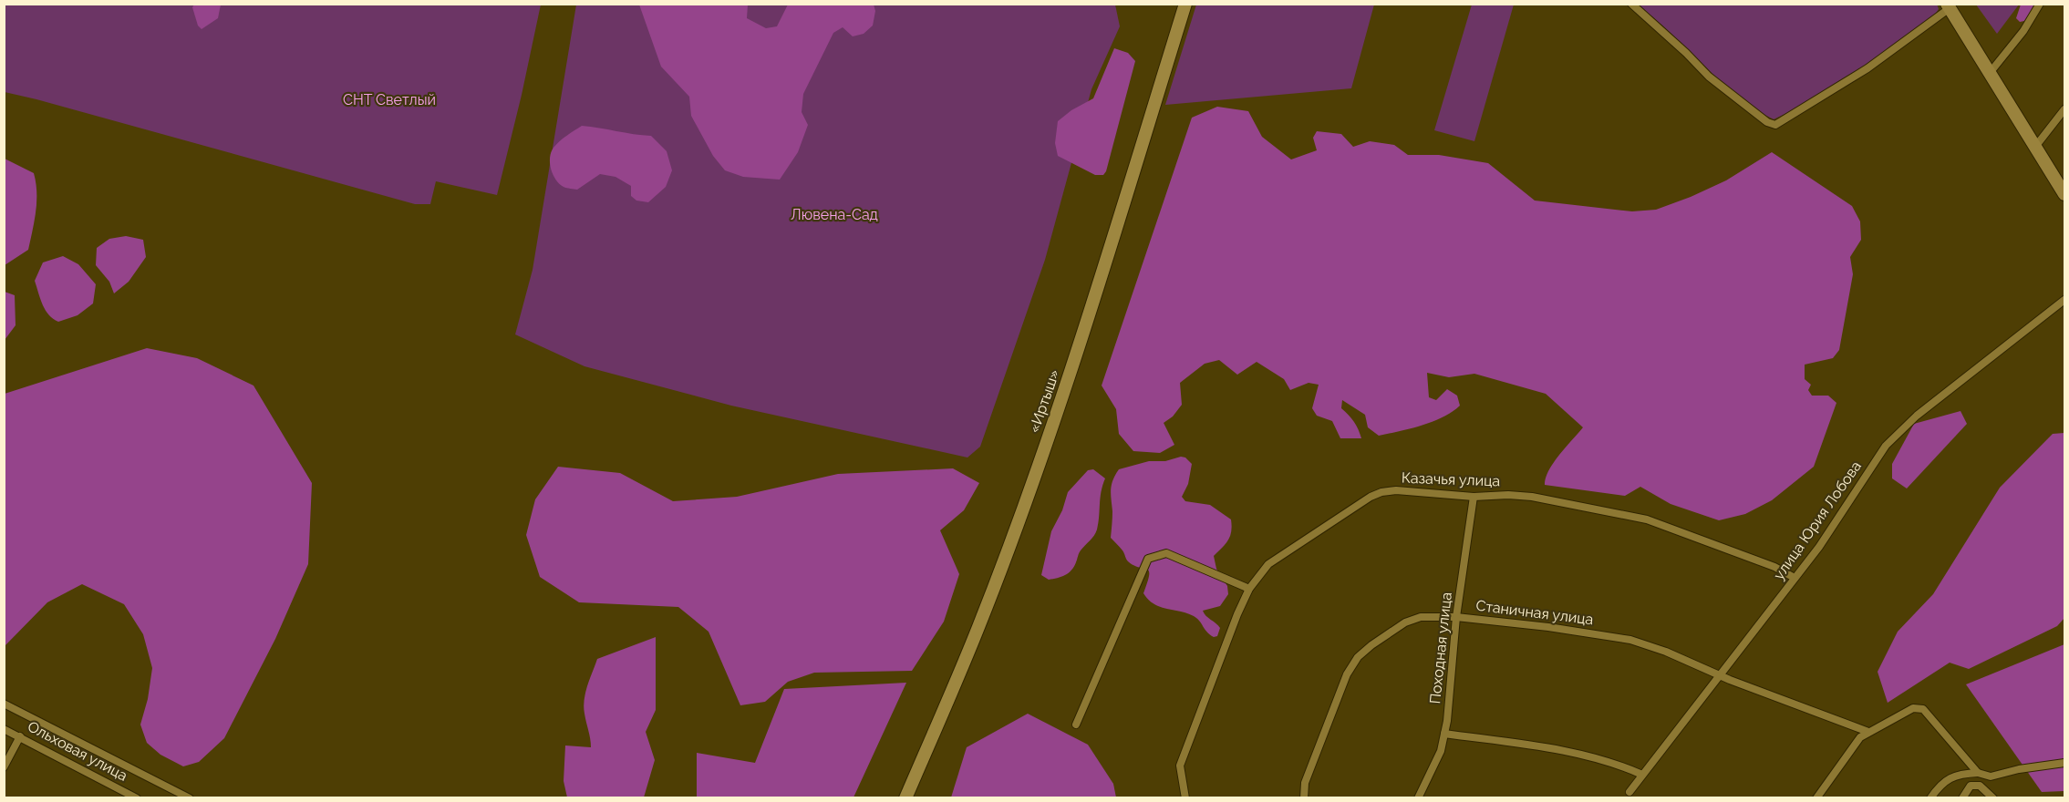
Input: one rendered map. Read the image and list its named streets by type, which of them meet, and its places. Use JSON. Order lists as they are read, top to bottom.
{
  "streets": {
    "highway": ["«Иртыш»"],
    "street": [
      "Казачья улица",
      "улица Юрия Лобова",
      "Станичная улица",
      "Походная улица",
      "Ольховая улица"
    ]
  },
  "crossings": [
    ["Казачья улица", "улица Юрия Лобова"],
    ["Казачья улица", "Походная улица"],
    ["улица Юрия Лобова", "Станичная улица"],
    ["Станичная улица", "Походная улица"]
  ],
  "parks": ["СНТ Светлый", "Лювена-Сад"]
}
